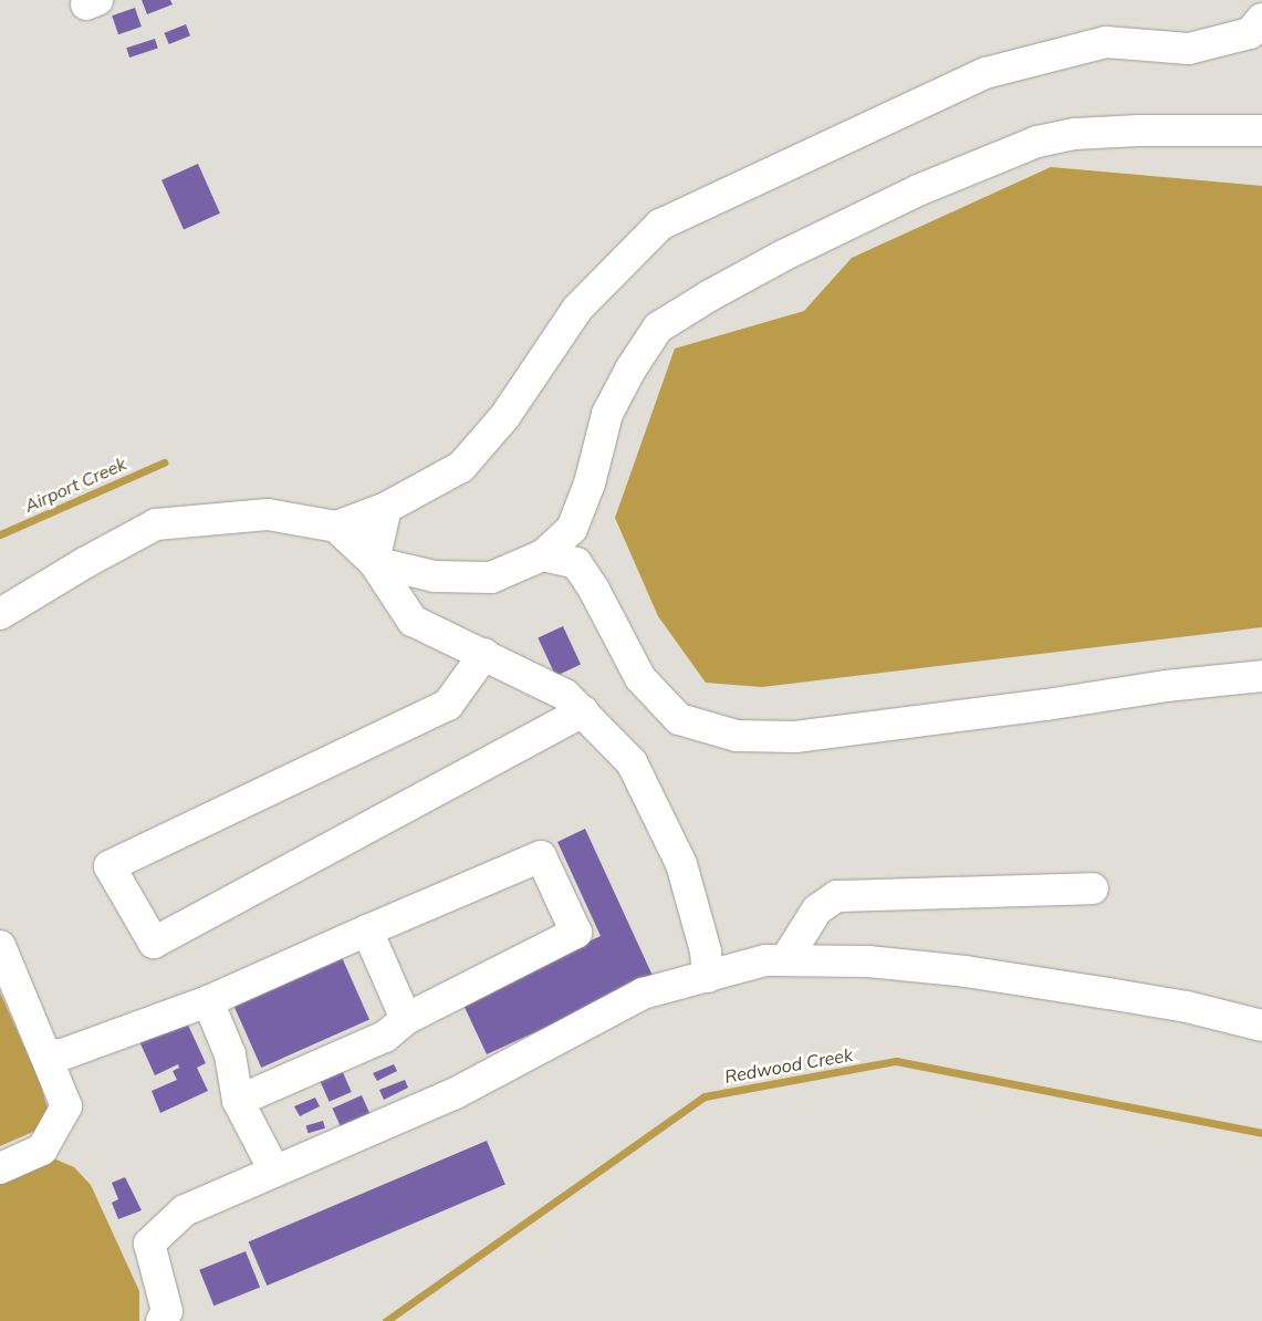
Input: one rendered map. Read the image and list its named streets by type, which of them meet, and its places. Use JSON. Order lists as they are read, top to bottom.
{
  "water": ["Airport Creek", "Redwood Creek"]
}
